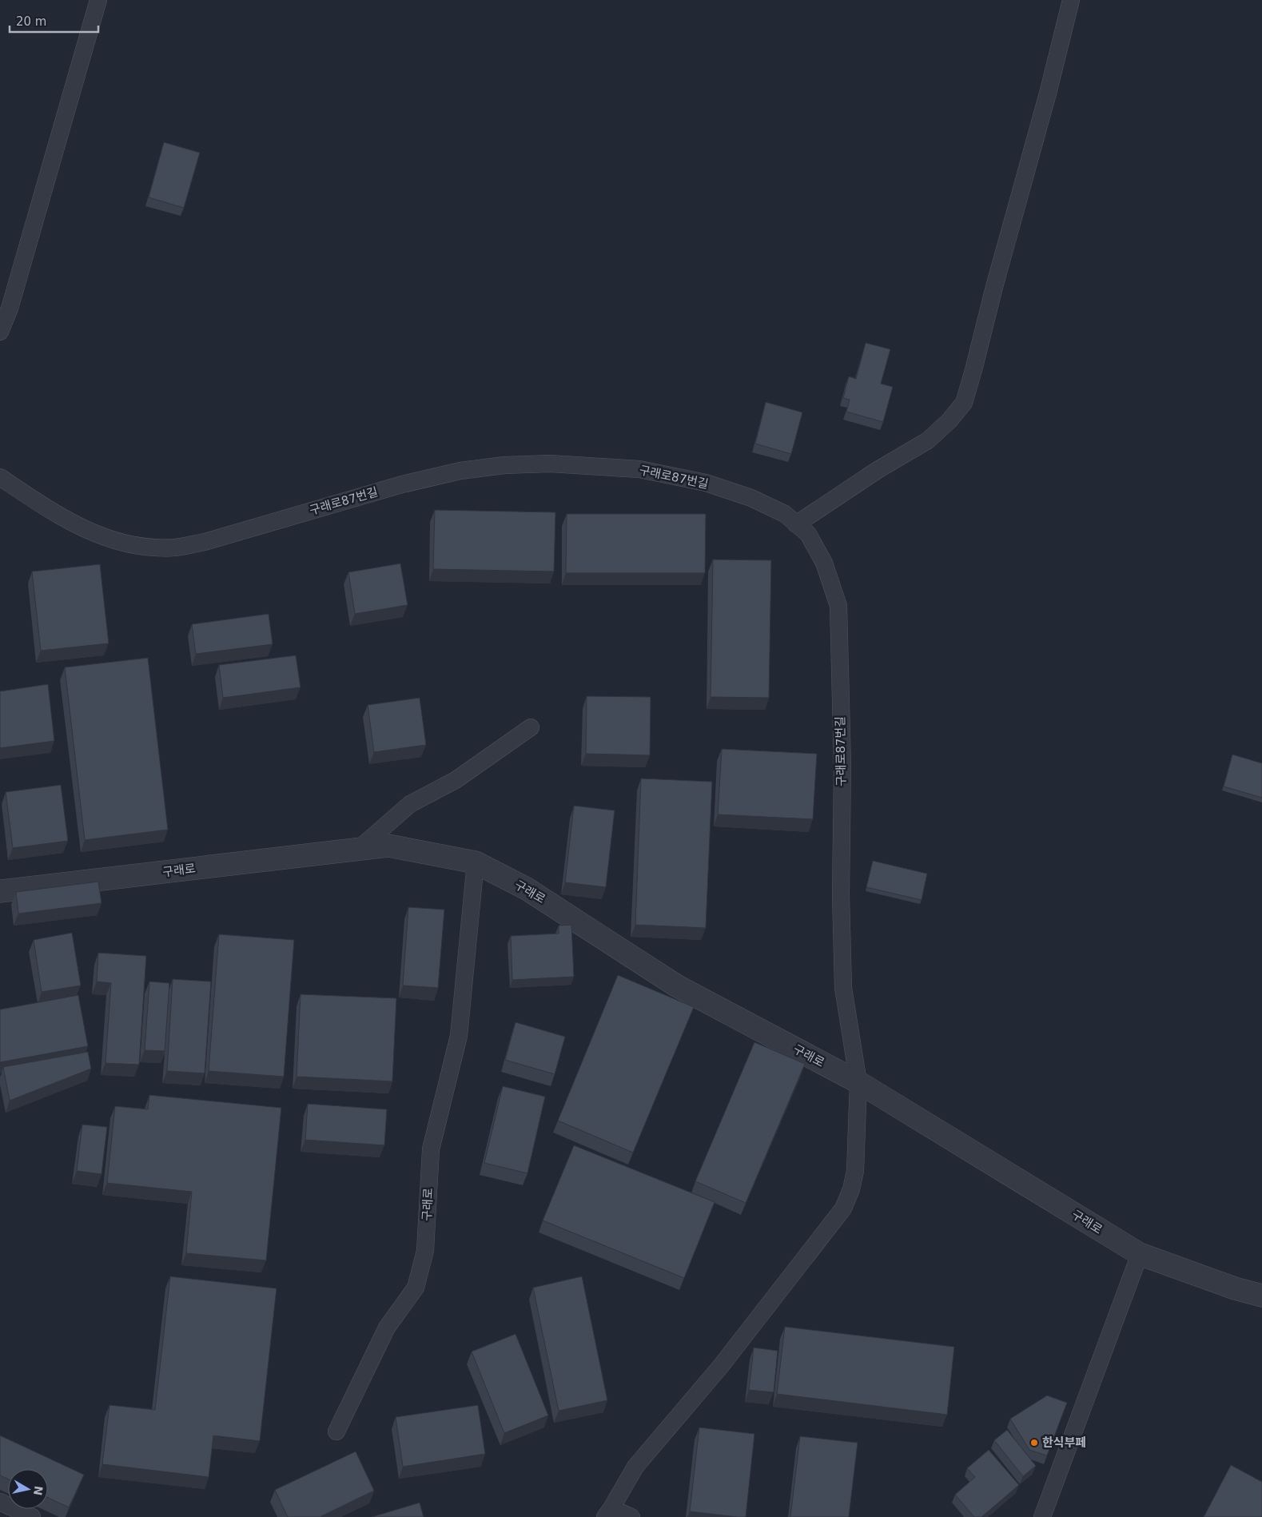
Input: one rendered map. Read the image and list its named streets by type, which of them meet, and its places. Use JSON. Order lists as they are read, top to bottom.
{
  "streets": {
    "street": ["구래로"],
    "lane": ["구래로87번길"]
  },
  "crossings": [
    ["구래로87번길", "구래로"]
  ],
  "places": ["한식부페"],
  "scale_bar": "20 m",
  "north": "right"
}
